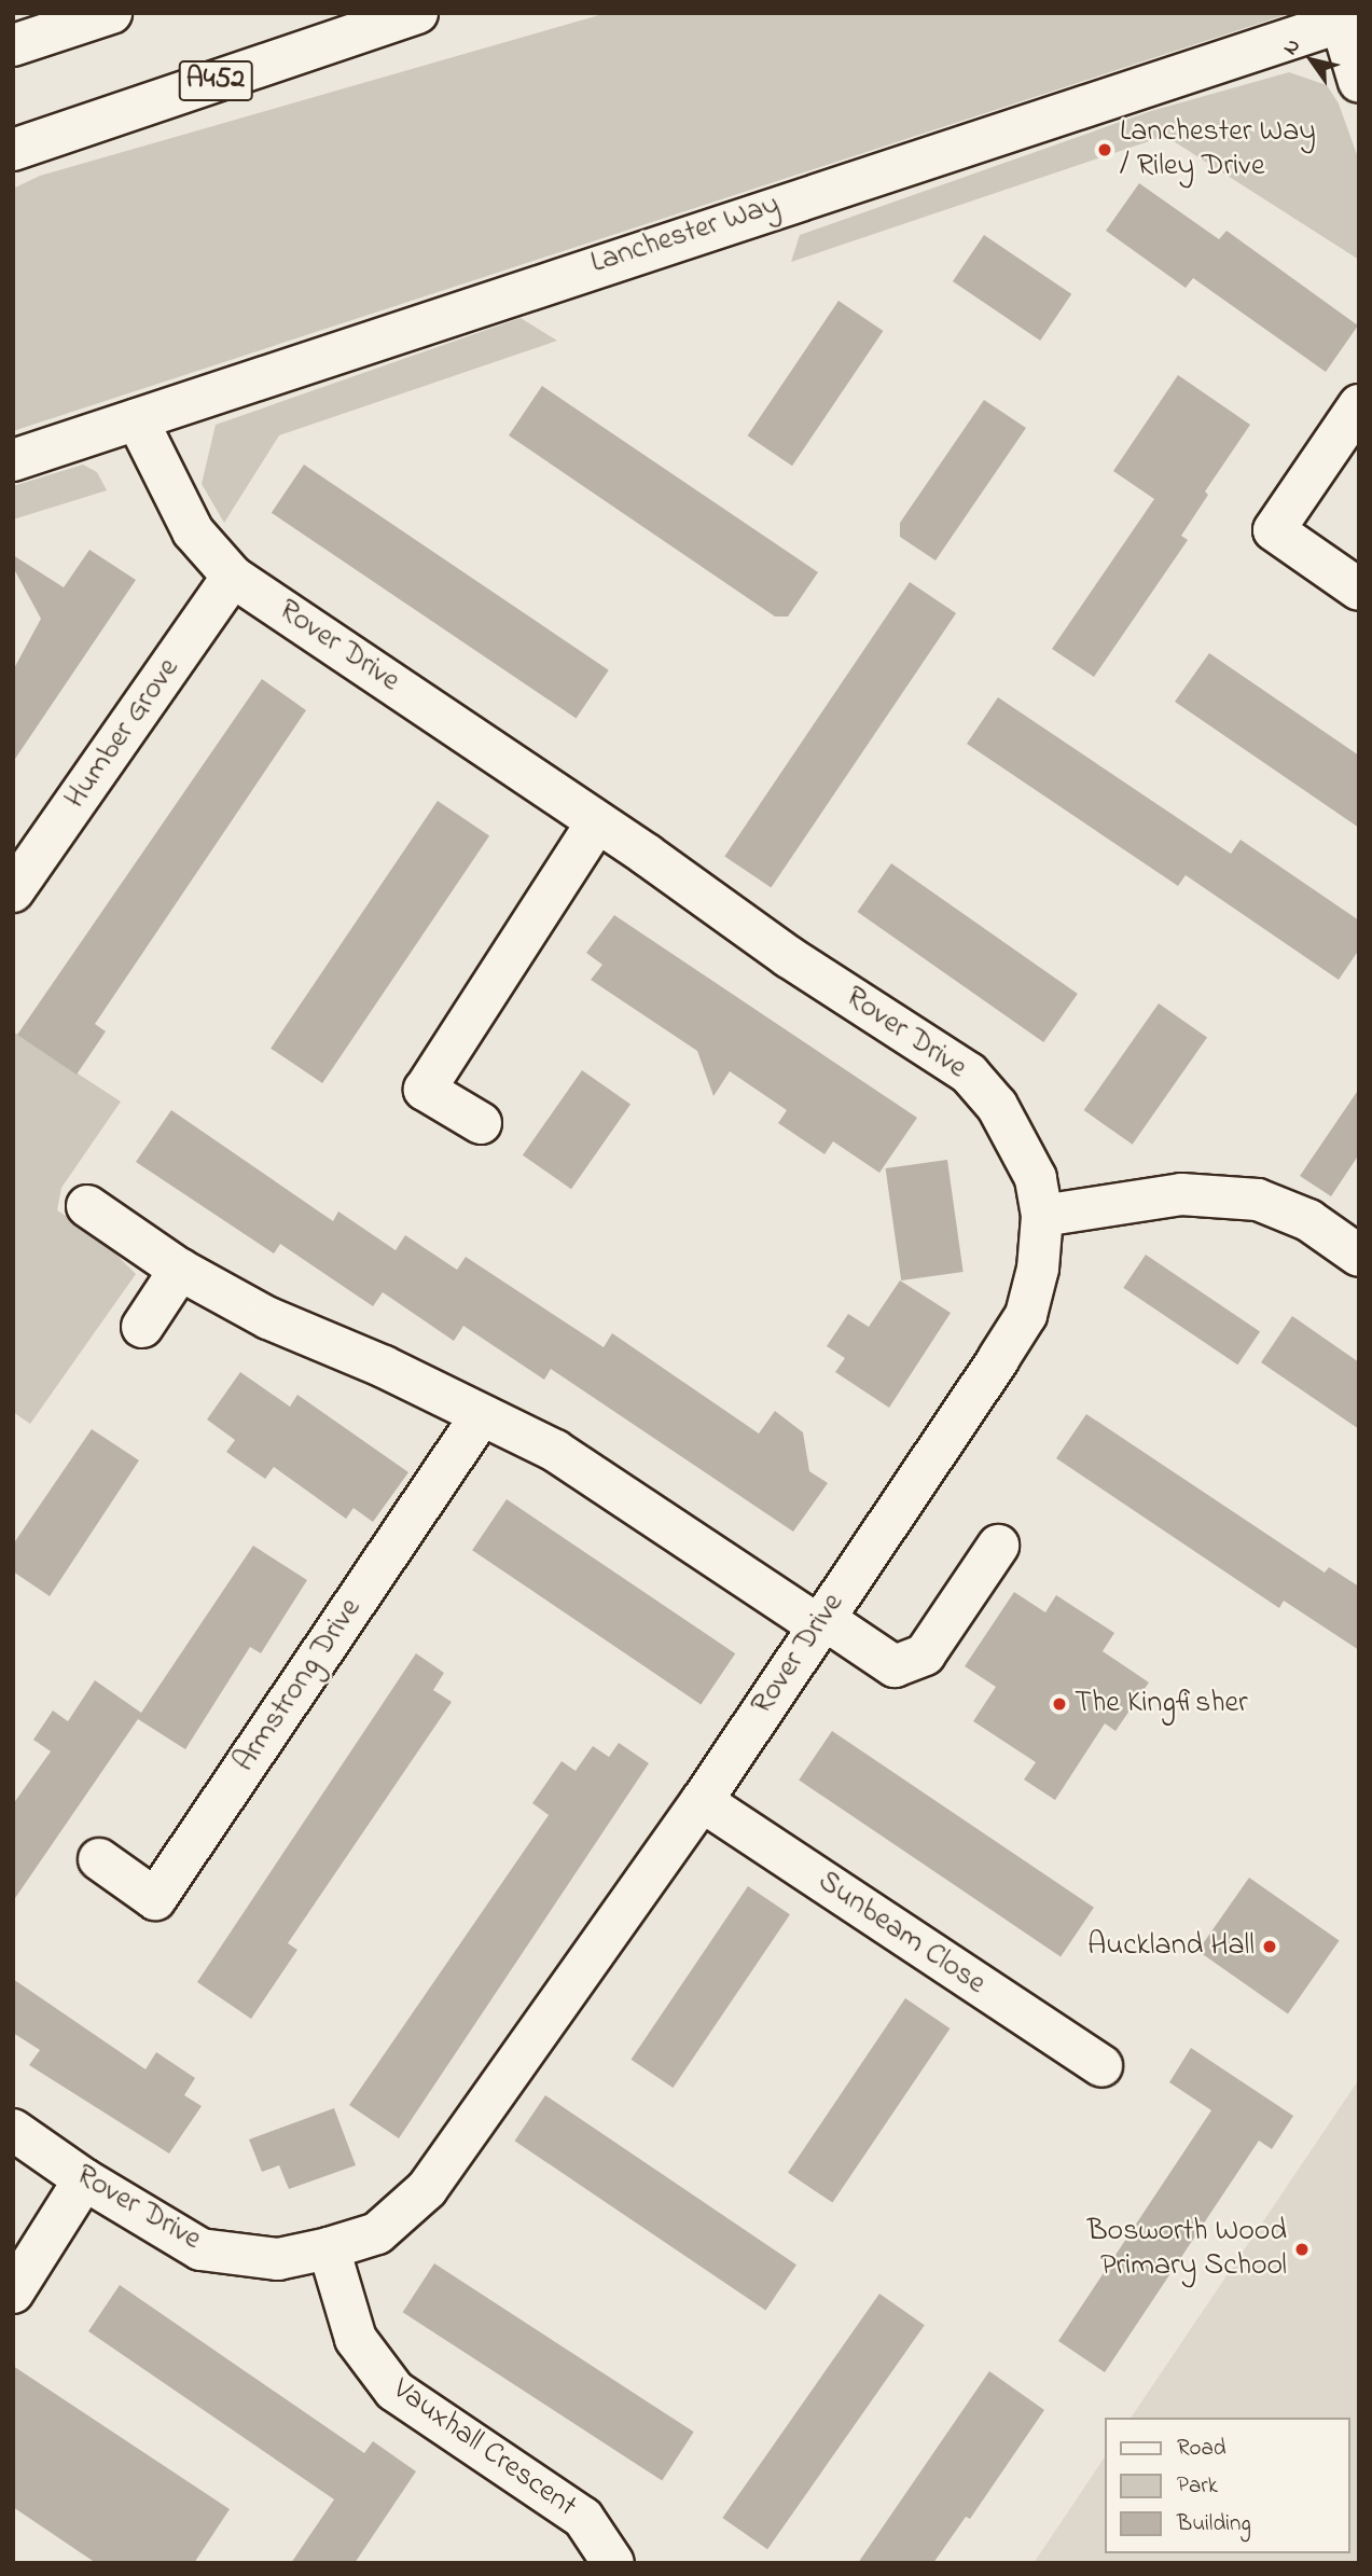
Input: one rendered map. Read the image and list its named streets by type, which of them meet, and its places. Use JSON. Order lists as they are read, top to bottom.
{
  "streets": {
    "main road": [
      "A452",
      "Lanchester Way",
      "Rover Drive",
      "Humber Grove",
      "Armstrong Drive",
      "Sunbeam Close",
      "Vauxhall Crescent"
    ]
  },
  "crossings": [
    ["Lanchester Way", "Rover Drive"],
    ["Rover Drive", "Humber Grove"],
    ["Rover Drive", "Sunbeam Close"],
    ["Rover Drive", "Vauxhall Crescent"]
  ],
  "places": [
    "Lanchester Way / Riley Drive",
    "The Kingfisher",
    "Auckland Hall",
    "Bosworth Wood Primary School"
  ],
  "legend": ["Road", "Park", "Building"],
  "north": "top left"
}
